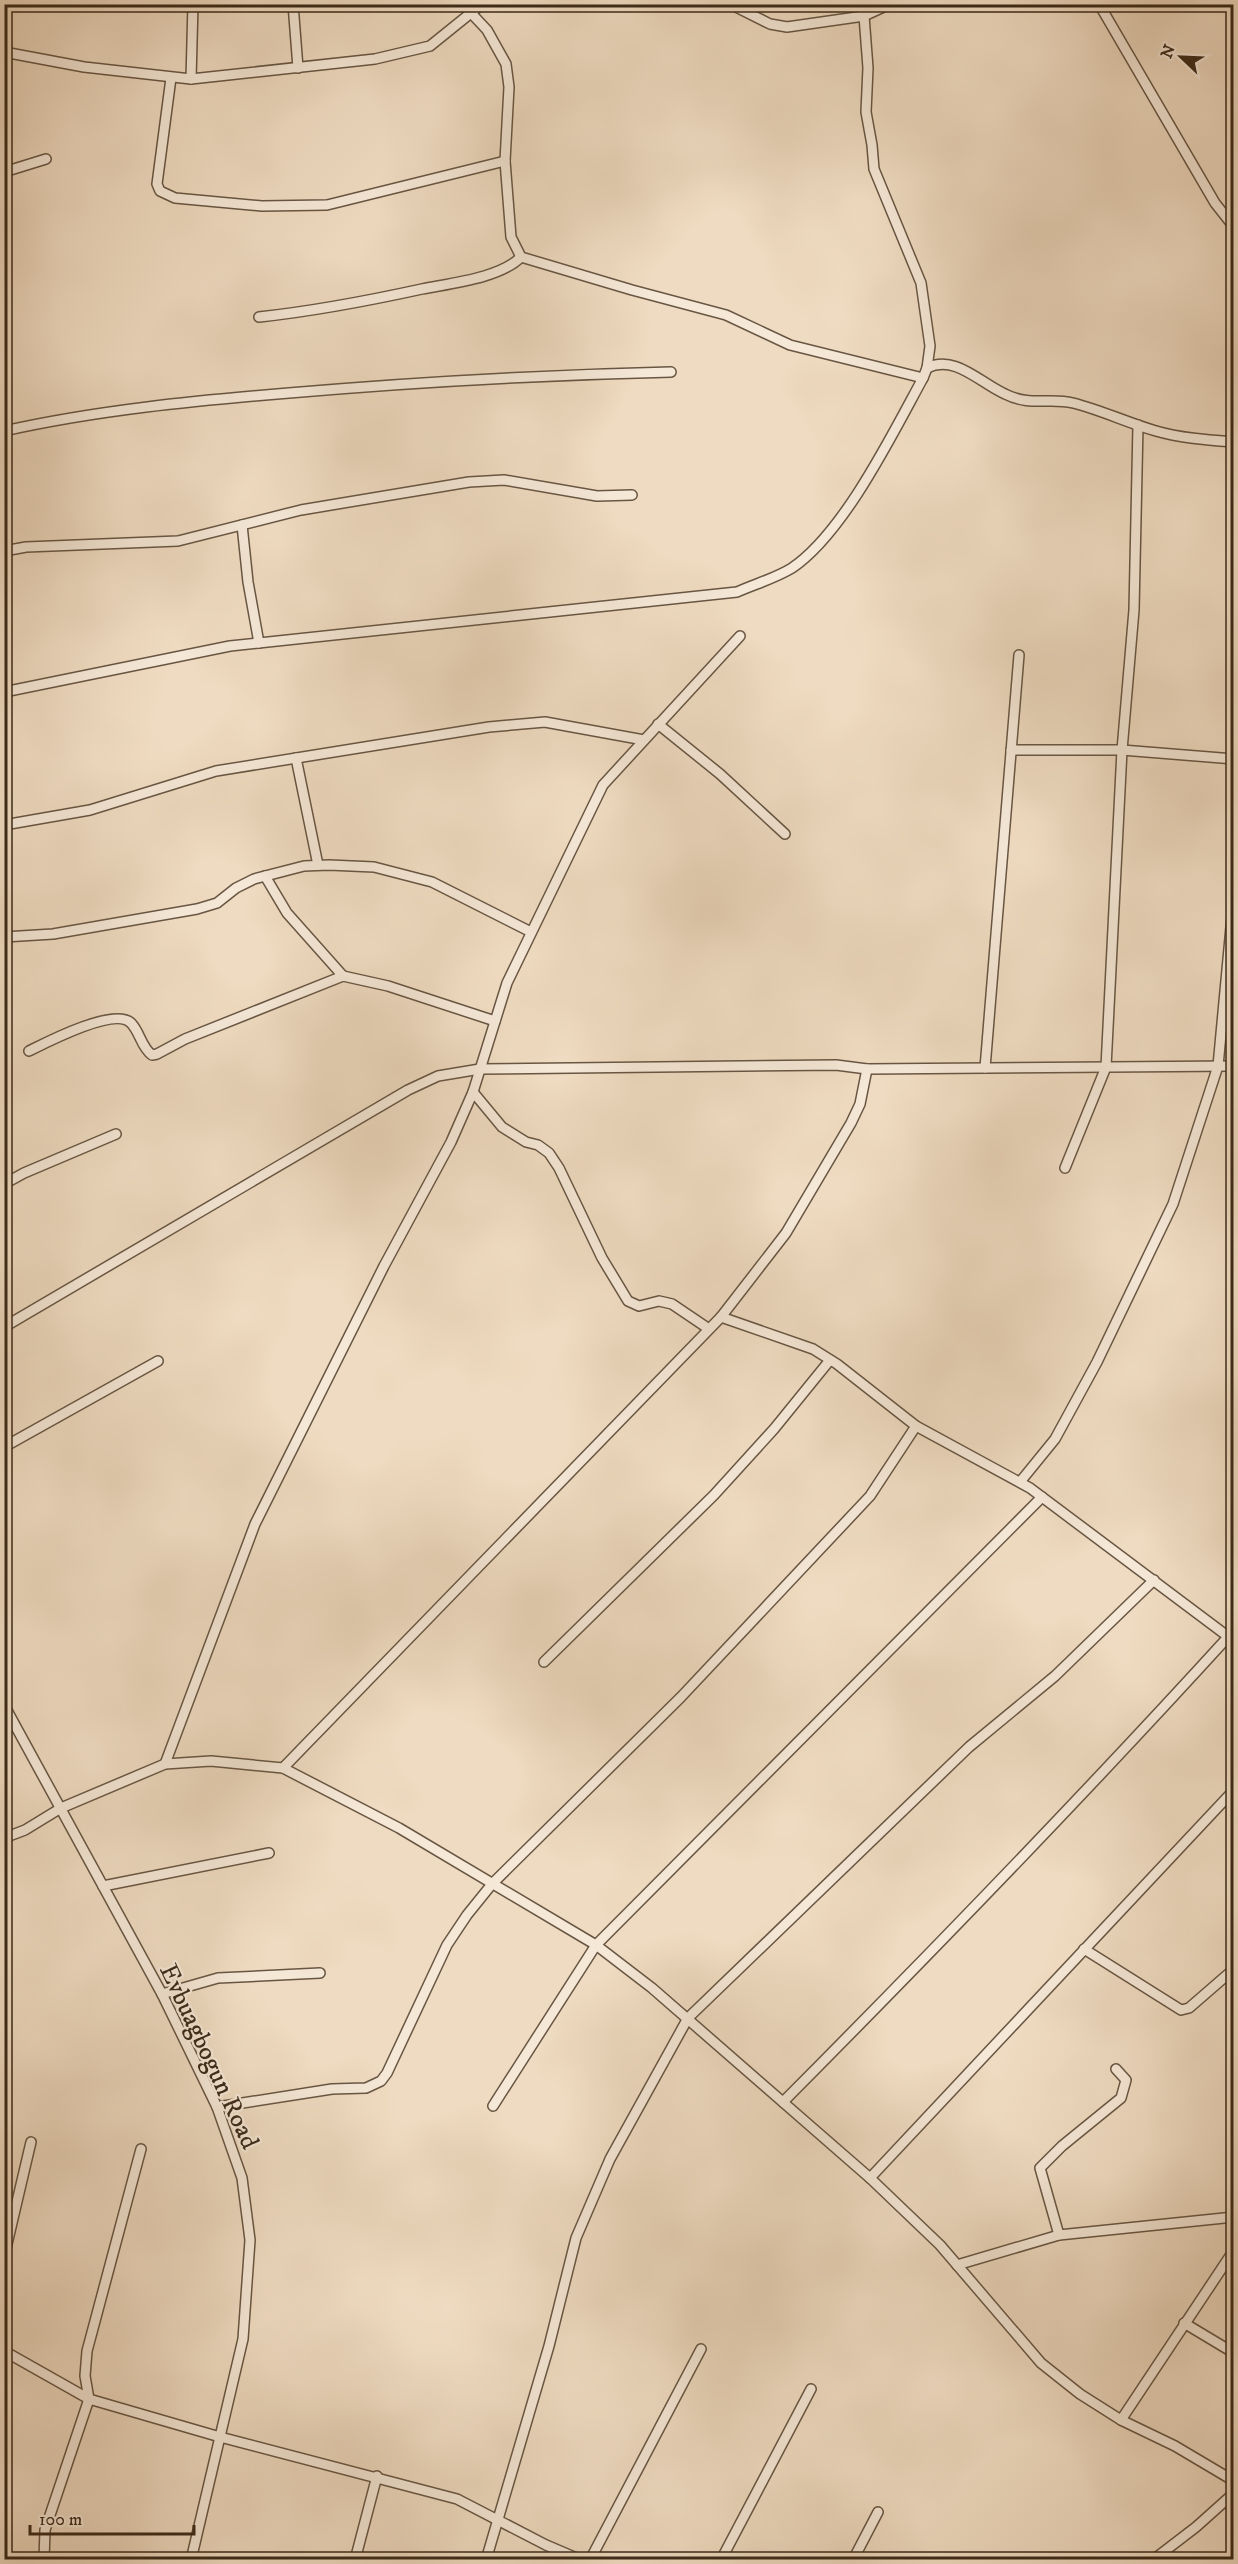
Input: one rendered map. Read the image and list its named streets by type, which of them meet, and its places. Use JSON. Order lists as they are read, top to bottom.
{
  "streets": {
    "street": ["Evbuagbogun Road"]
  },
  "scale_bar": "100 m",
  "north": "top left"
}
